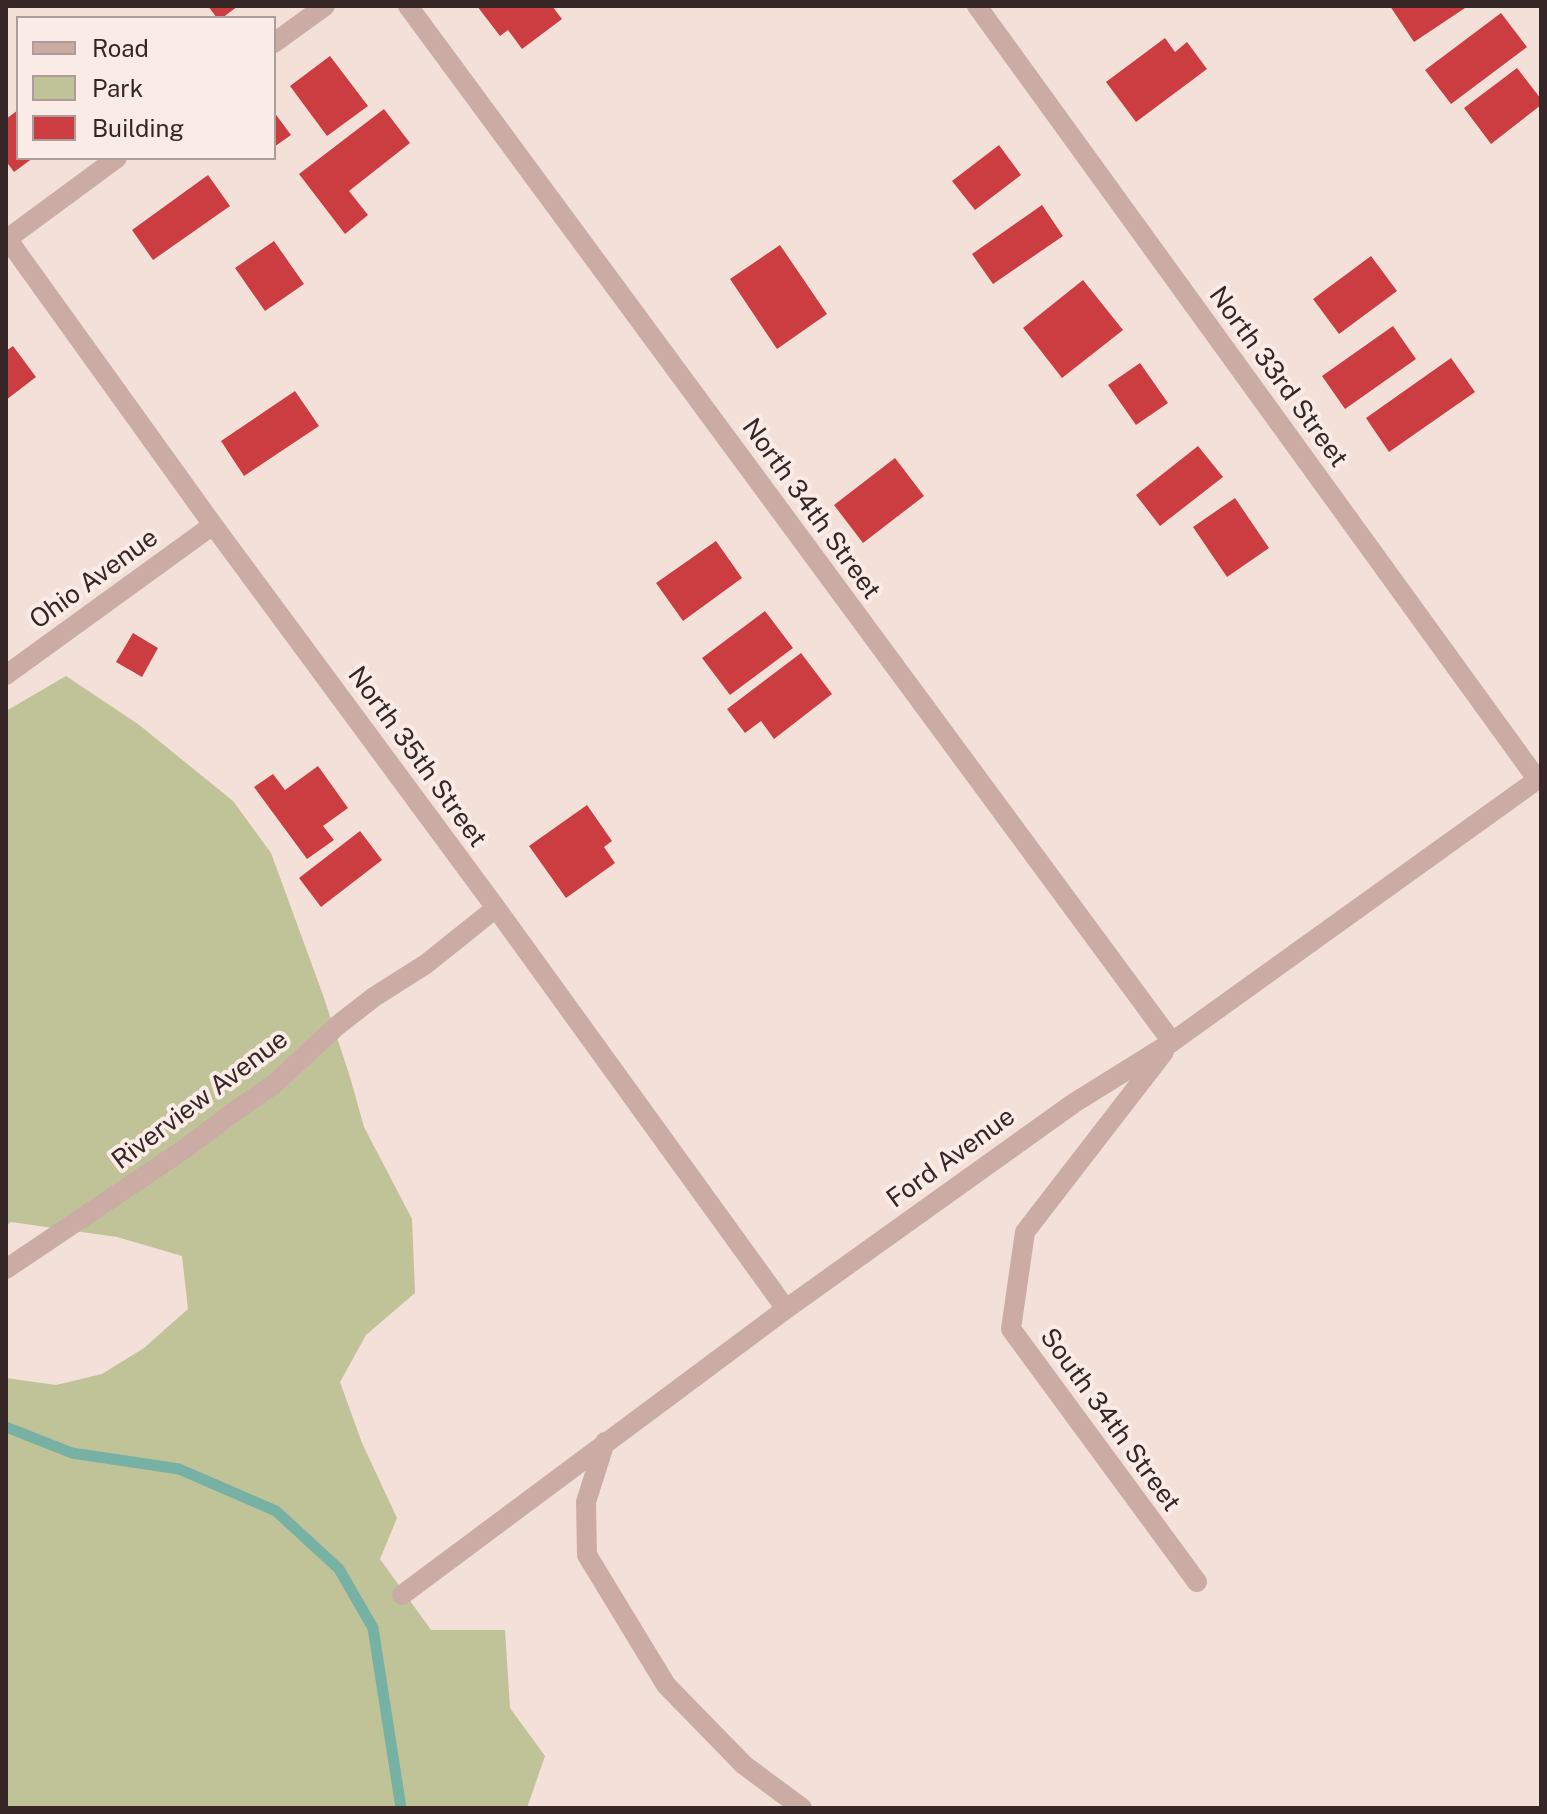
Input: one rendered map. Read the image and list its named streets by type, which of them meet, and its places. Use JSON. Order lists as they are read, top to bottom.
{
  "streets": {
    "street": [
      "North 33rd Street",
      "North 34th Street",
      "Ohio Avenue",
      "North 35th Street",
      "Riverview Avenue",
      "Ford Avenue",
      "South 34th Street"
    ]
  },
  "crossings": [
    ["North 33rd Street", "Ford Avenue"],
    ["North 34th Street", "Ford Avenue"],
    ["North 34th Street", "South 34th Street"],
    ["Ohio Avenue", "North 35th Street"],
    ["North 35th Street", "Riverview Avenue"],
    ["North 35th Street", "Ford Avenue"],
    ["Ford Avenue", "South 34th Street"]
  ],
  "legend": ["Road", "Park", "Building"]
}
